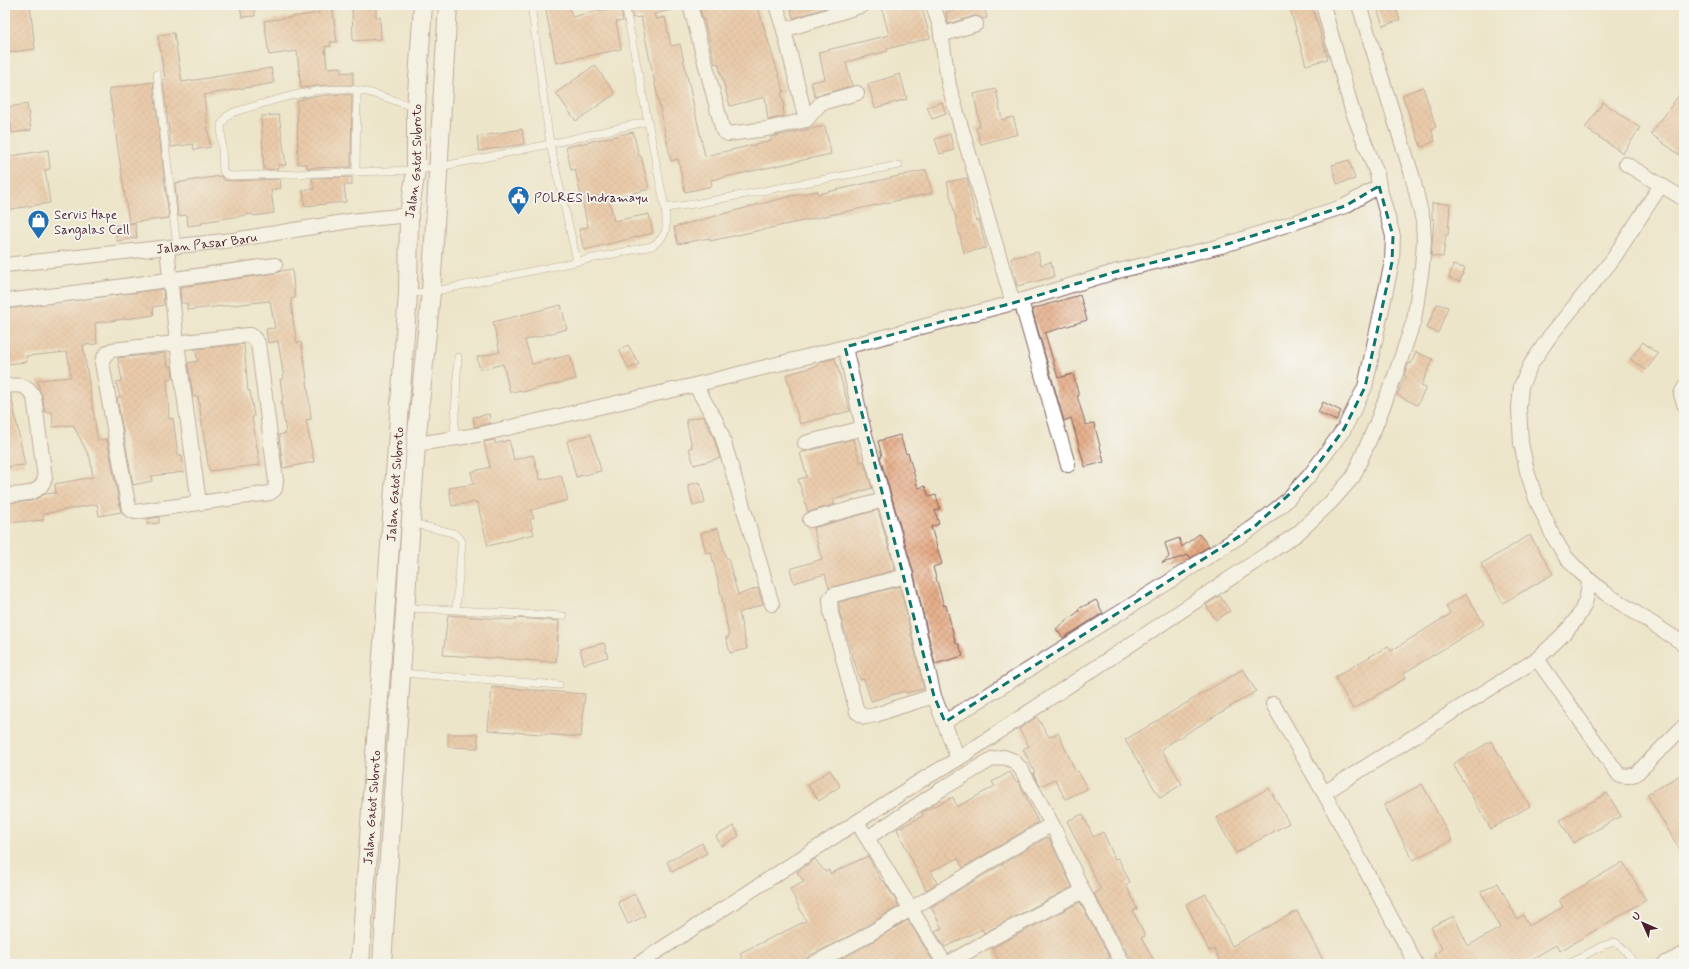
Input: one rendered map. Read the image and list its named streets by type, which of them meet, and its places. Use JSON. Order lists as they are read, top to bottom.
{
  "streets": {
    "street": ["Jalan Gatot Subroto", "Jalan Pasar Baru"]
  },
  "crossings": [
    ["Jalan Gatot Subroto", "Jalan Pasar Baru"]
  ],
  "places": {
    "public building": ["POLRES Indramayu"],
    "shop": ["Servis Hape Sangalas Cell"]
  },
  "north": "top left"
}
